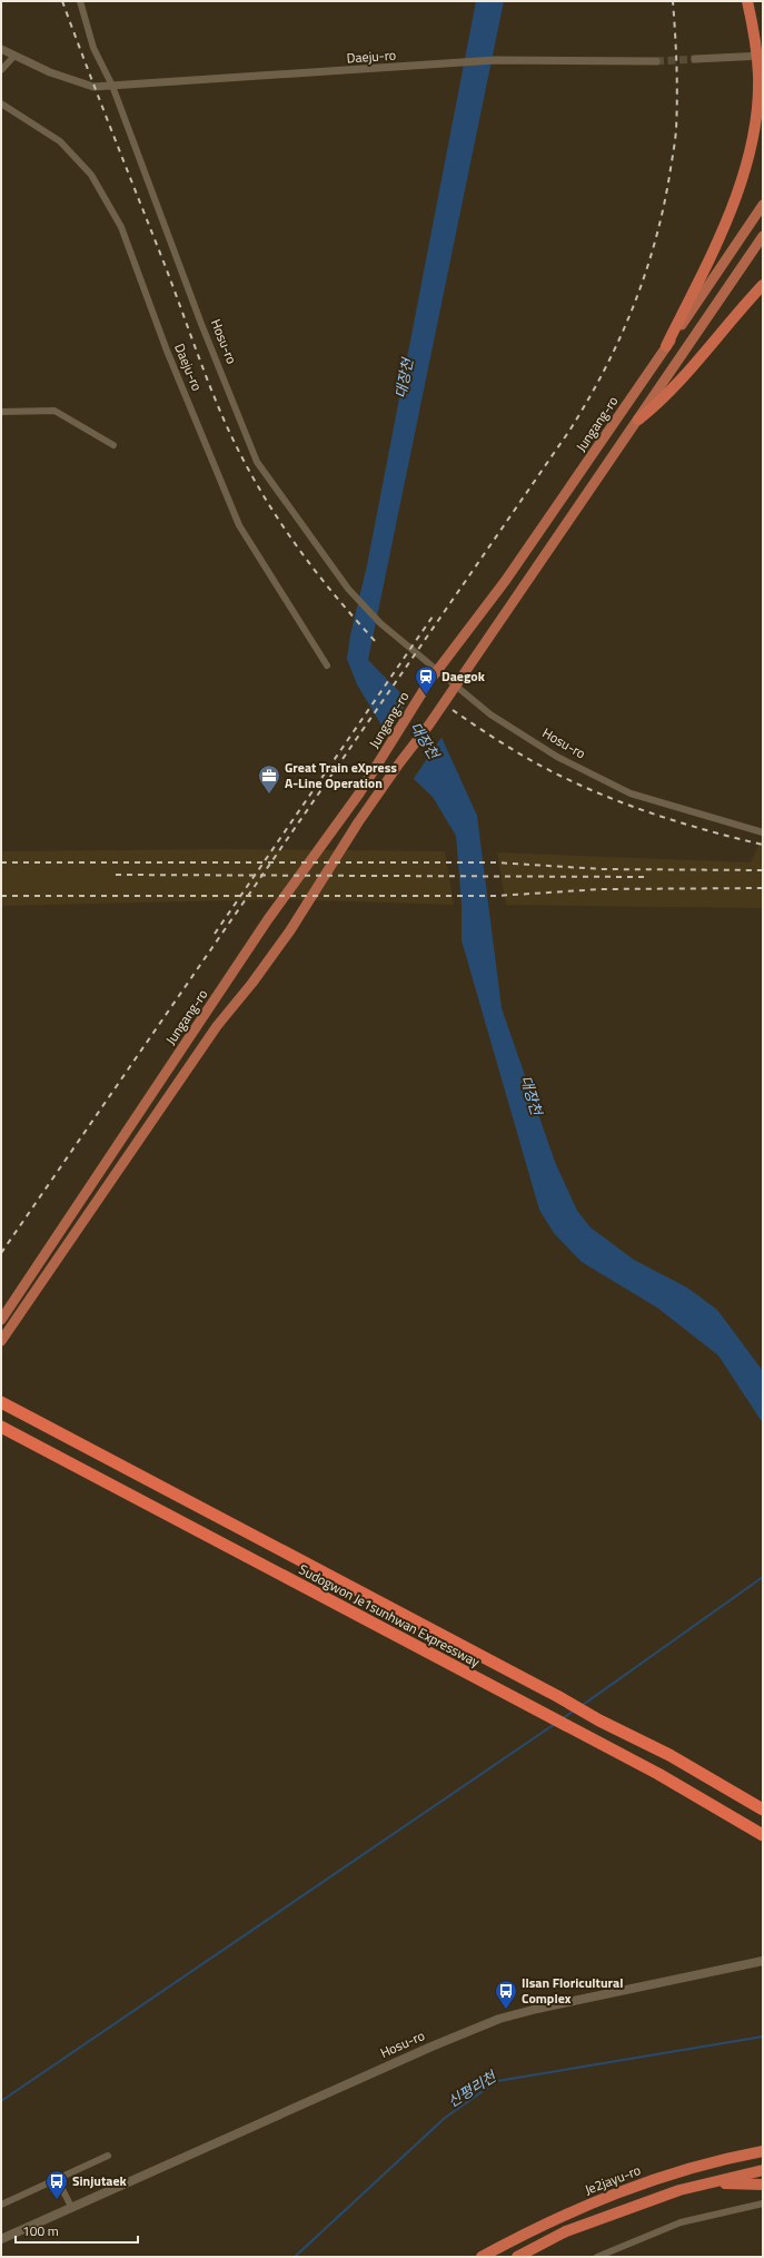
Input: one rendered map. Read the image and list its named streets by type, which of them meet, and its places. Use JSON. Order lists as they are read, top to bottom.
{
  "streets": {
    "highway": ["Sudogwon Je1sunhwan Expressway", "Je2jayu-ro"],
    "main road": ["Hosu-ro", "Jungang-ro"],
    "street": ["Daeju-ro"]
  },
  "crossings": [
    ["Daeju-ro", "Hosu-ro"]
  ],
  "water": ["대장천", "신평리천"],
  "places": {
    "station": ["Daegok"],
    "office": ["Great Train eXpress A-Line Operation"],
    "bus stop": ["Ilsan Floricultural Complex", "Sinjutaek"]
  },
  "scale_bar": "100 m"
}
